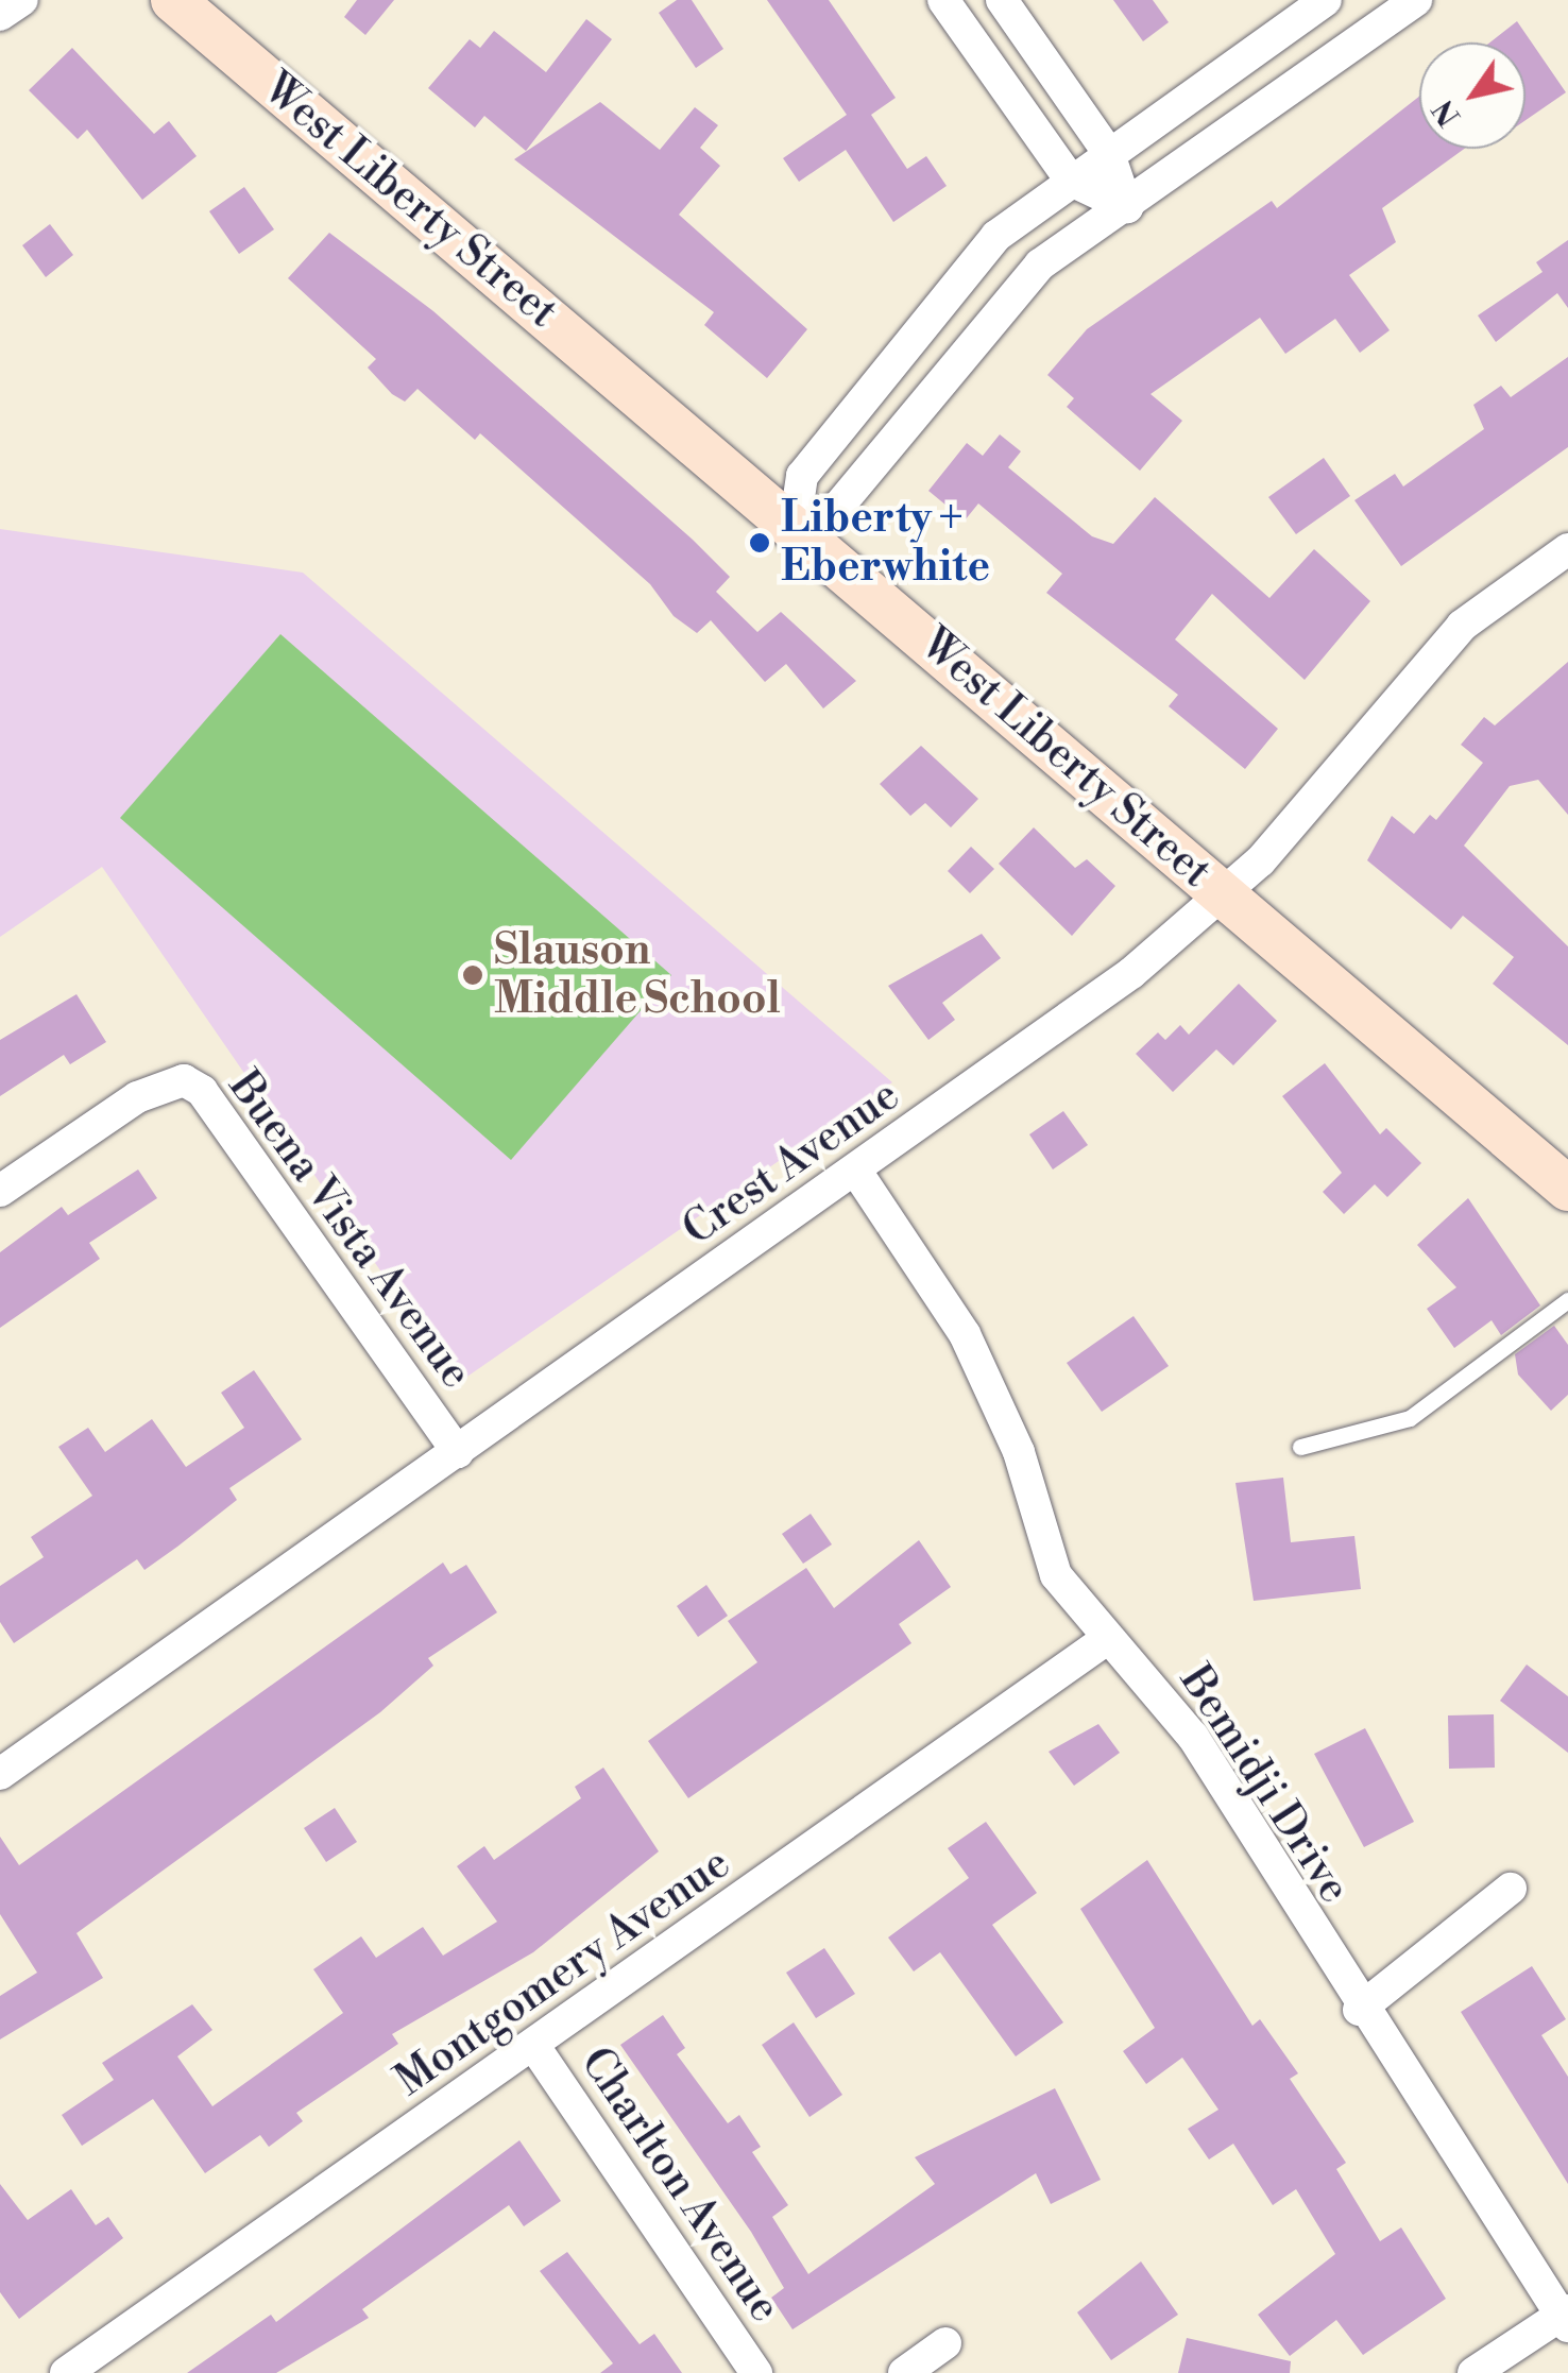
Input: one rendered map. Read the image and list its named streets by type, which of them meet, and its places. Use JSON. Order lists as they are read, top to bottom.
{
  "streets": {
    "main road": ["West Liberty Street"],
    "street": [
      "Crest Avenue",
      "Buena Vista Avenue",
      "Bemidji Drive",
      "Montgomery Avenue",
      "Charlton Avenue"
    ]
  },
  "crossings": [
    ["West Liberty Street", "Crest Avenue"],
    ["Crest Avenue", "Buena Vista Avenue"],
    ["Crest Avenue", "Bemidji Drive"],
    ["Bemidji Drive", "Montgomery Avenue"],
    ["Montgomery Avenue", "Charlton Avenue"]
  ],
  "places": ["Liberty + Eberwhite", "Slauson Middle School"],
  "north": "bottom left"
}
